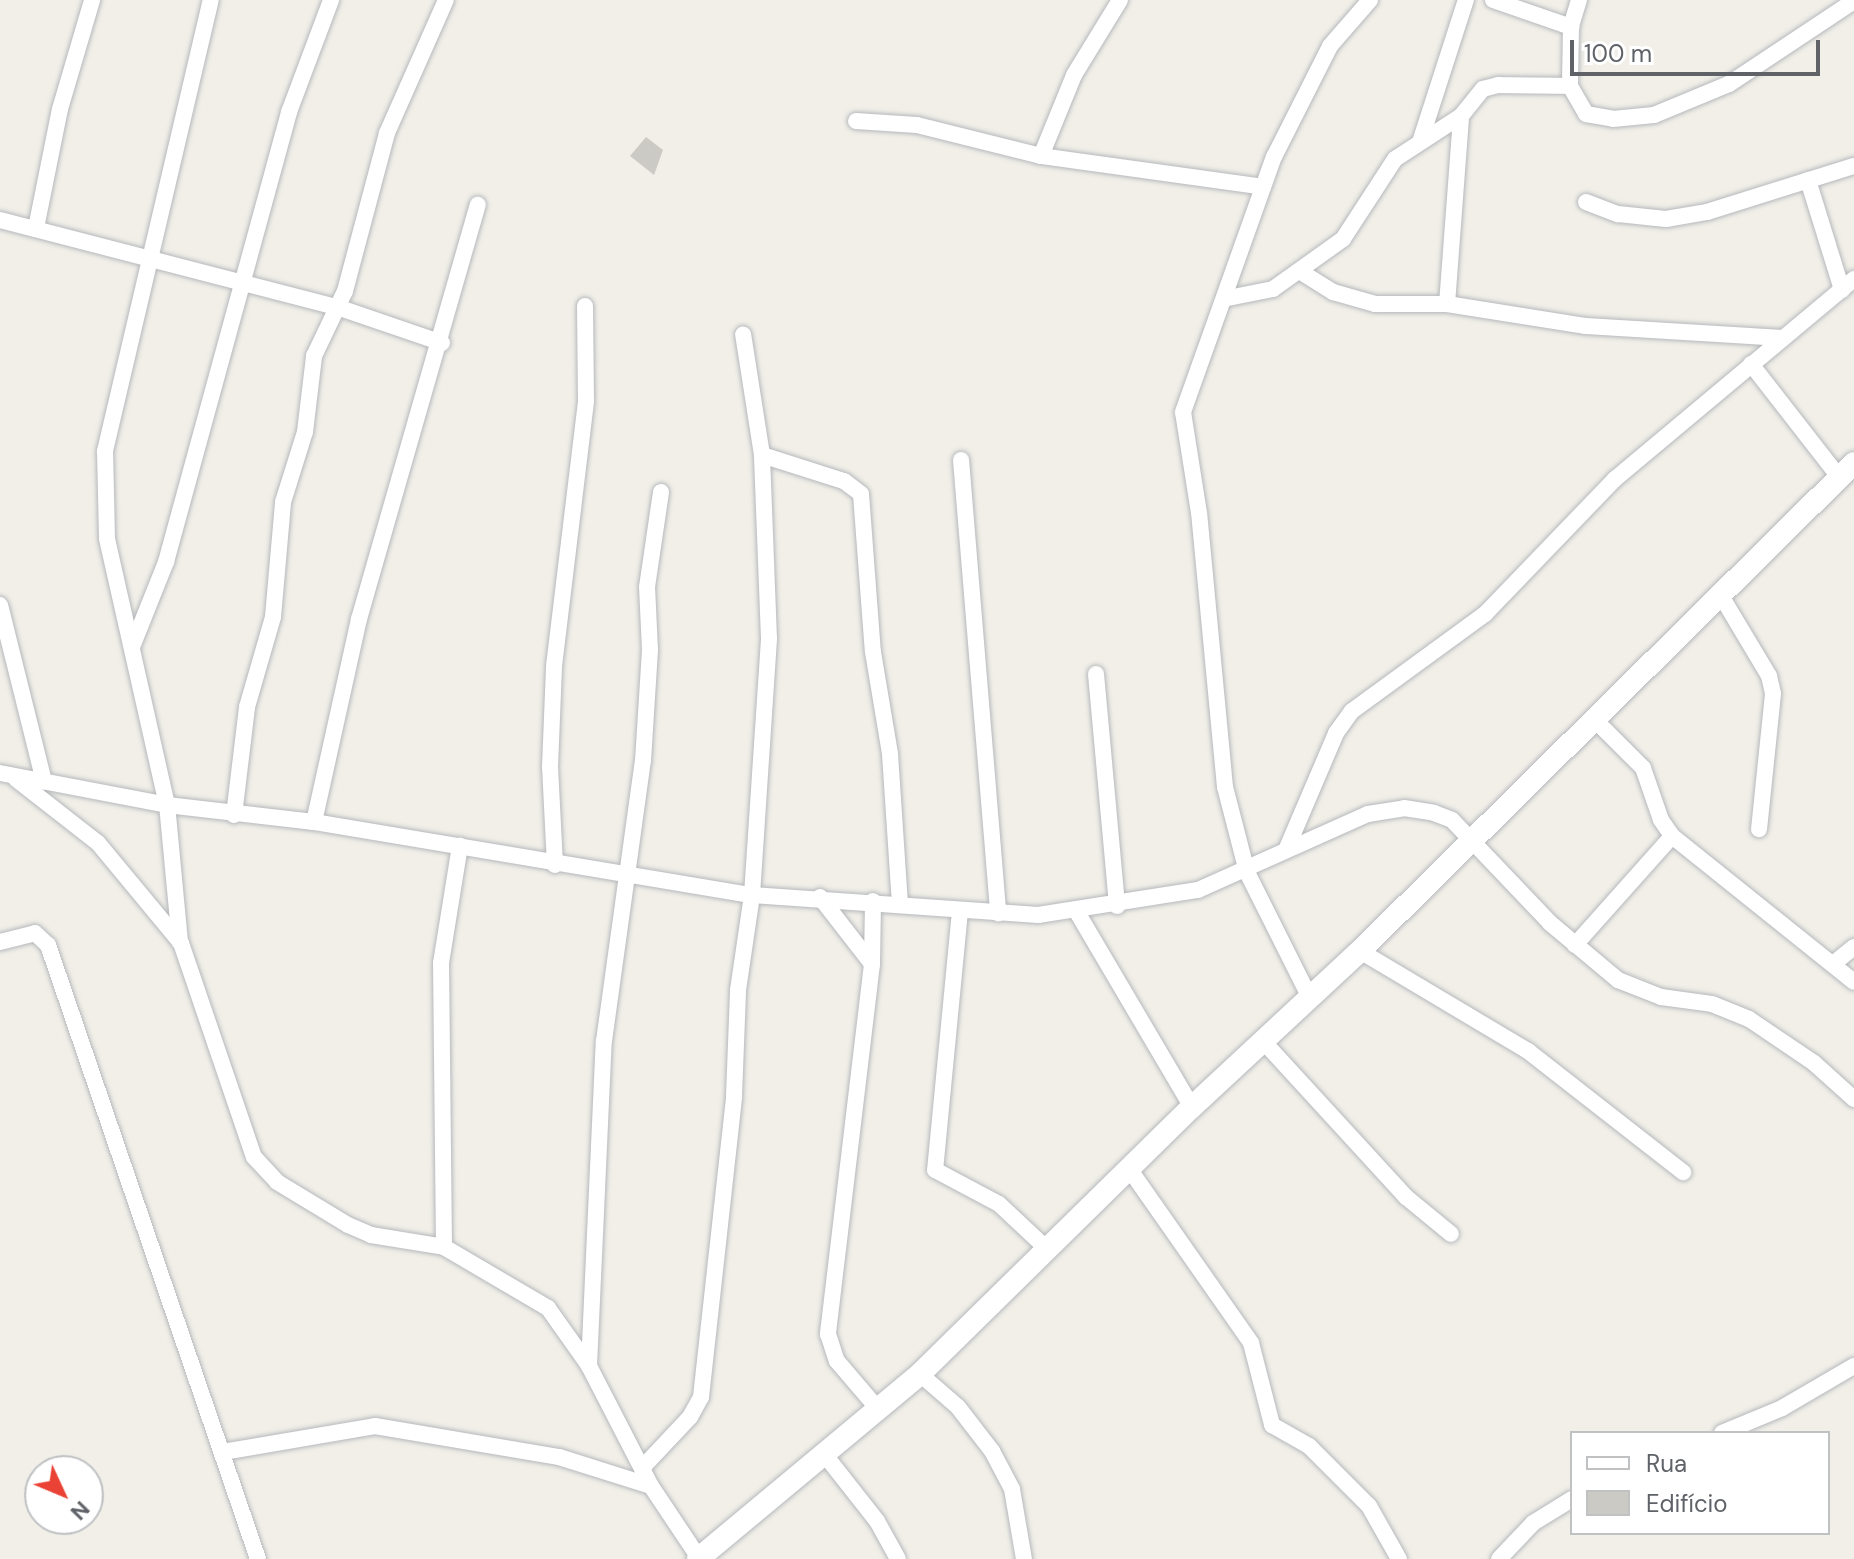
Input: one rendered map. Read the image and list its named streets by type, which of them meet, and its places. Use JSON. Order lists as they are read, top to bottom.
{
  "legend": ["Rua", "Edifício"],
  "scale_bar": "100 m",
  "north": "bottom right"
}
